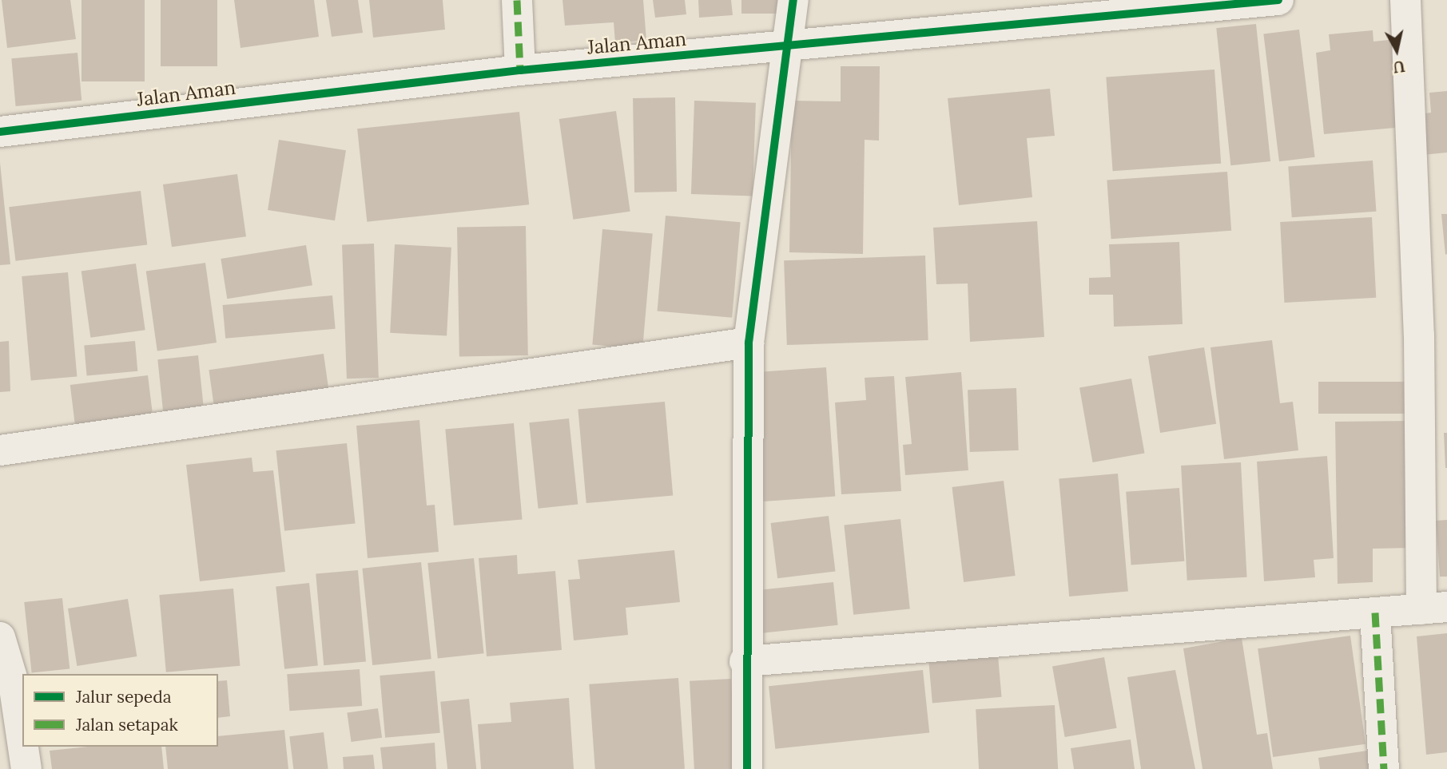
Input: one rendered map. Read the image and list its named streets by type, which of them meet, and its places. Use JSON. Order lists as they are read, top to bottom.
{
  "streets": {
    "street": ["Jalan Aman"]
  },
  "legend": ["Jalur sepeda", "Jalan setapak"],
  "north": "bottom"
}
